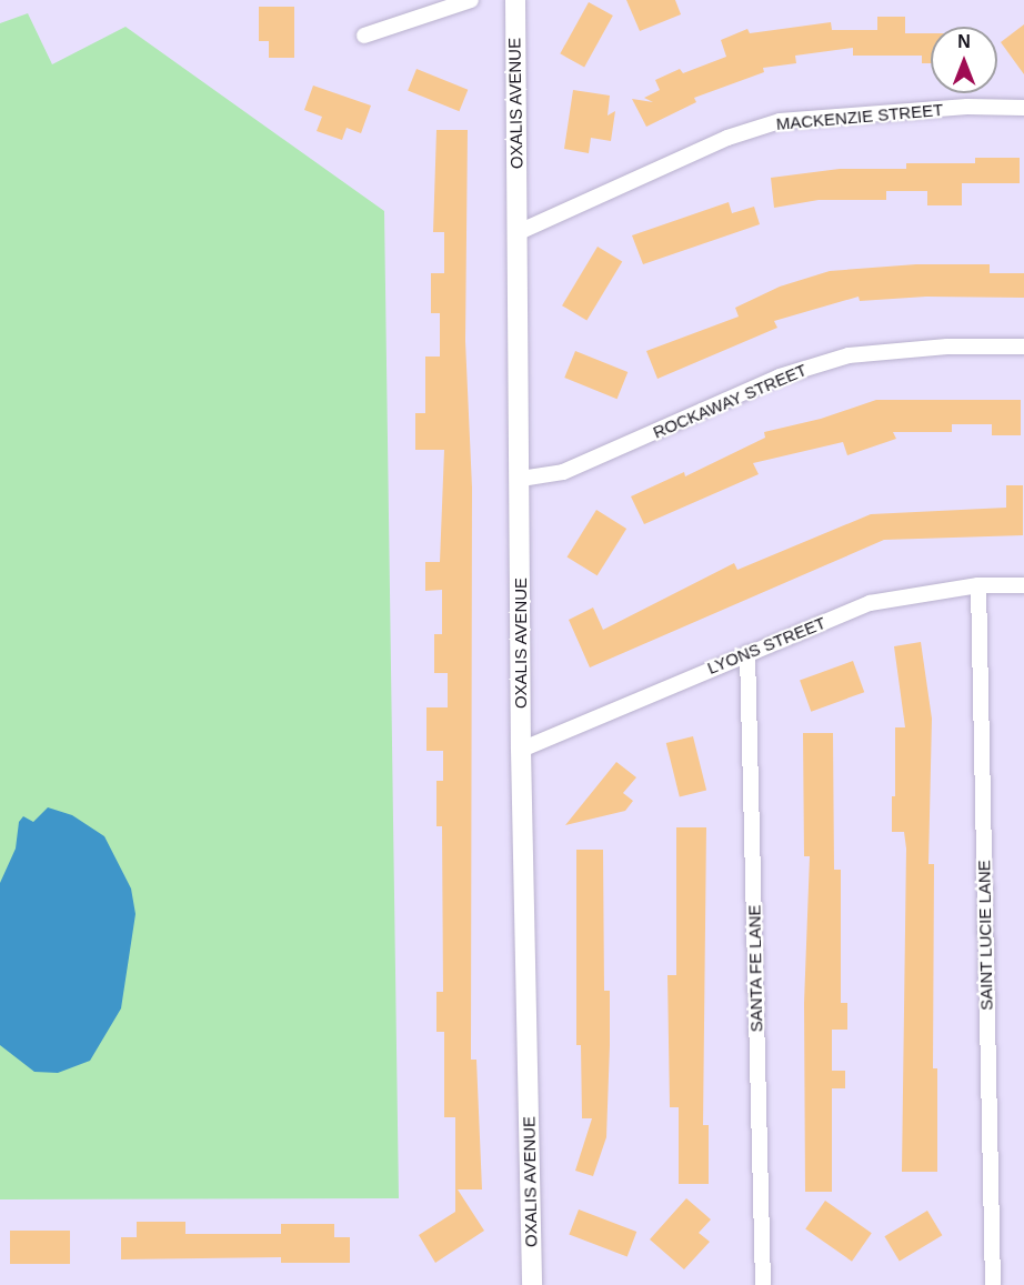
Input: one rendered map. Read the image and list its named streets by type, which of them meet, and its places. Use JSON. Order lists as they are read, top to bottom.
{
  "streets": {
    "street": [
      "OXALIS AVENUE",
      "MACKENZIE STREET",
      "ROCKAWAY STREET",
      "LYONS STREET",
      "SAINT LUCIE LANE",
      "SANTA FE LANE"
    ]
  },
  "crossings": [
    ["OXALIS AVENUE", "MACKENZIE STREET"],
    ["OXALIS AVENUE", "ROCKAWAY STREET"],
    ["OXALIS AVENUE", "LYONS STREET"],
    ["LYONS STREET", "SAINT LUCIE LANE"],
    ["LYONS STREET", "SANTA FE LANE"]
  ],
  "north": "top"
}
